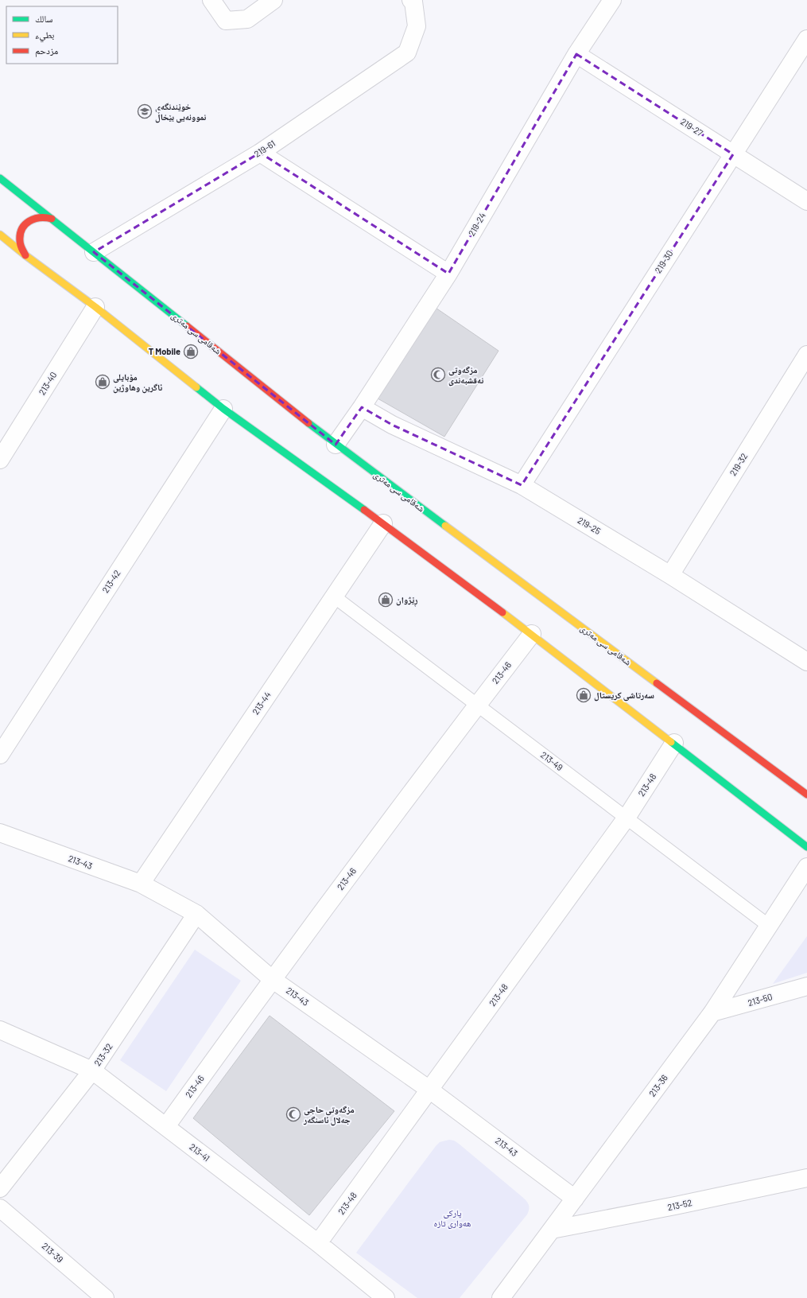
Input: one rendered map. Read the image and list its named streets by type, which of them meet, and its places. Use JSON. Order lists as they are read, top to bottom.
{
  "streets": {
    "main road": ["شەقامی سی مەتری"],
    "street": [
      "219-27",
      "219-61",
      "219-24",
      "219-30",
      "213-40",
      "219-32",
      "219-25",
      "213-42",
      "213-46",
      "213-44",
      "213-48",
      "213-43",
      "213-50",
      "213-32",
      "213-36",
      "213-41",
      "213-52",
      "213-39"
    ],
    "lane": ["213-49"]
  },
  "crossings": [
    ["219-27", "219-24"],
    ["219-27", "219-30"],
    ["219-61", "شەقامی سی مەتری"],
    ["219-24", "شەقامی سی مەتری"],
    ["219-24", "219-25"],
    ["219-30", "219-25"],
    ["219-32", "219-25"],
    ["213-46", "213-49"],
    ["213-46", "213-43"],
    ["213-46", "213-41"],
    ["213-44", "213-49"],
    ["213-44", "213-43"],
    ["213-49", "213-48"],
    ["213-49", "213-36"],
    ["213-48", "213-43"],
    ["213-48", "213-41"],
    ["213-43", "213-32"],
    ["213-43", "213-36"],
    ["213-50", "213-36"],
    ["213-32", "213-41"],
    ["213-36", "213-52"]
  ],
  "parks": ["پارکی هەواری تازە"],
  "places": {
    "school or university": ["خوێندنگەی نموونەیی بێخاڵ"],
    "shop": [
      "T Mobile",
      "مۆبایلی ئاگرین وهاوژین",
      "ڕێژوان",
      "سەرتاشی کریستال"
    ],
    "mosque": ["مزگەوتی نەقشبەندی", "مزگەوتی حاجی جەلال ئاسنگەر"]
  },
  "legend": ["سالك", "بطيء", "مزدحم"]
}
